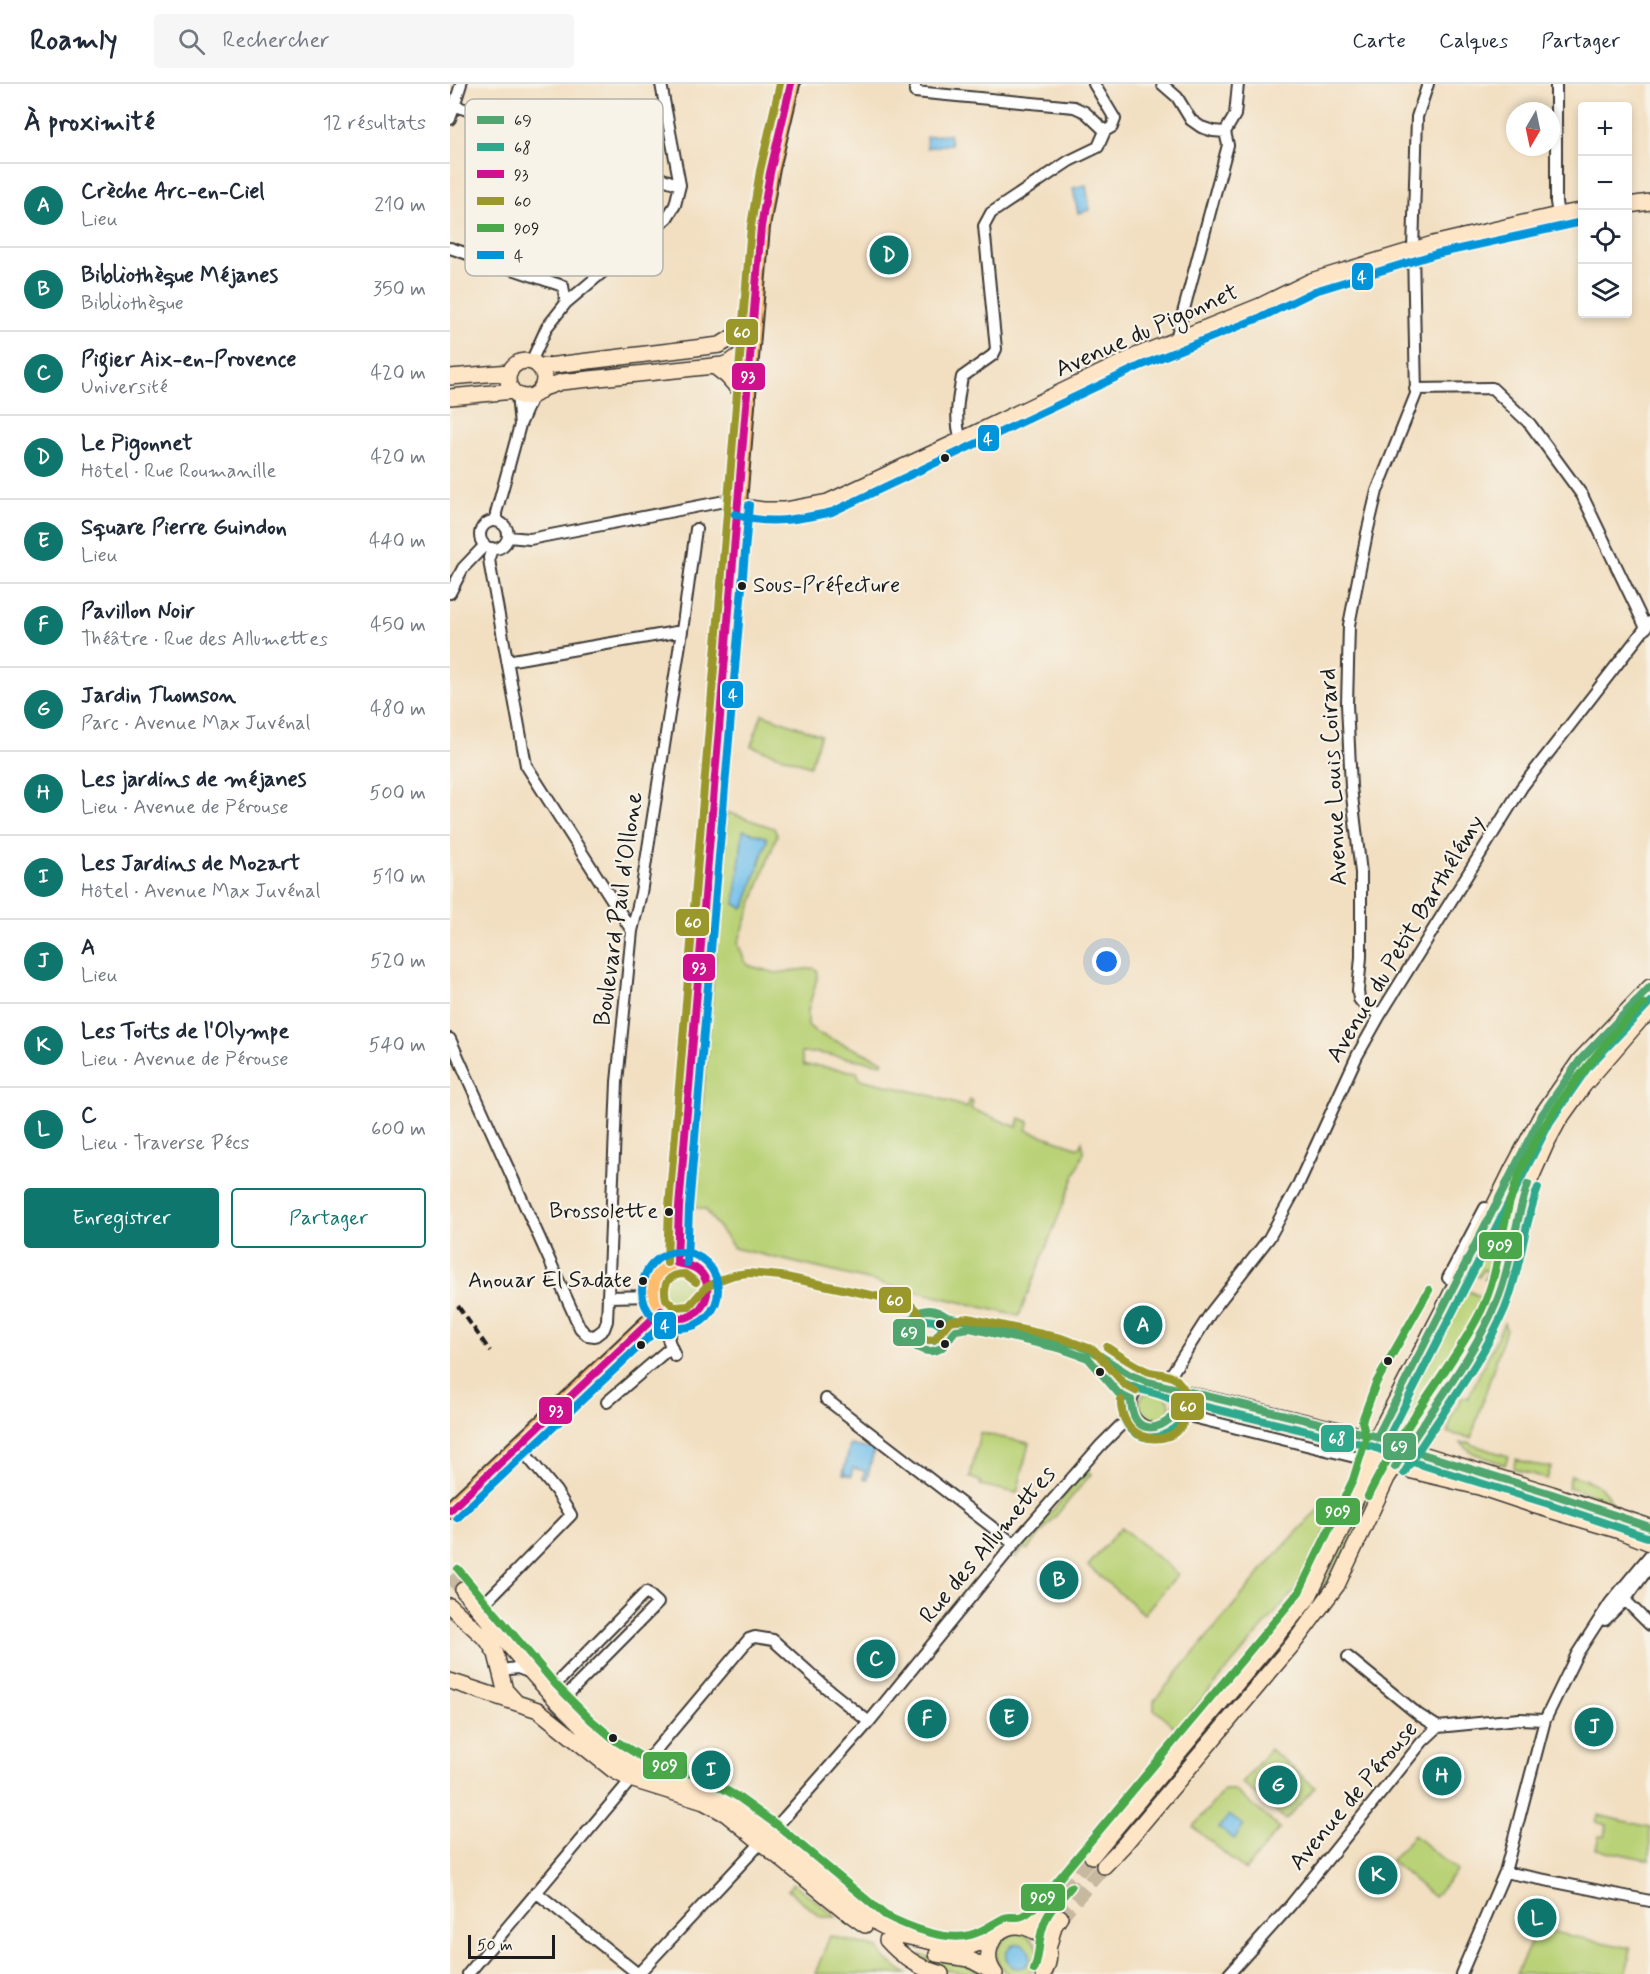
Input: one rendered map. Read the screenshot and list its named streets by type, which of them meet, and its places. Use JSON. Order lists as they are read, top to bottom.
{
  "streets": {
    "main road": ["Avenue du Pigonnet"],
    "street": [
      "Avenue Louis Coirard",
      "Boulevard Paul d'Ollone",
      "Avenue du Petit Barthélémy",
      "Rue des Allumettes",
      "Avenue de Pérouse"
    ]
  },
  "crossings": [
    ["Avenue du Pigonnet", "Avenue Louis Coirard"],
    ["Avenue Louis Coirard", "Avenue du Petit Barthélémy"],
    ["Avenue du Petit Barthélémy", "Rue des Allumettes"]
  ],
  "places": ["Sous-Préfecture", "Brossolette", "Anouar El Sadate"],
  "lines": [
    "transit line 93",
    "transit line 60",
    "transit line 4",
    "transit line 69",
    "transit line 68",
    "transit line 909"
  ],
  "legend": [
    "69",
    "68",
    "93",
    "60",
    "909",
    "4"
  ],
  "scale_bar": "50 m",
  "north": "bottom",
  "page": {
    "header": "Roamly",
    "search": "Rechercher",
    "nav": ["Carte", "Calques", "Partager"],
    "heading": ["À proximité", "12 résultats"],
    "map_buttons": ["+", "−"],
    "list": [
      {
        "mark": "A",
        "name": "Crèche Arc-en-Ciel",
        "note": "Lieu",
        "value": "210 m"
      },
      {
        "mark": "B",
        "name": "Bibliothèque Méjanes",
        "note": "Bibliothèque",
        "value": "350 m"
      },
      {
        "mark": "C",
        "name": "Pigier Aix-en-Provence",
        "note": "Université",
        "value": "420 m"
      },
      {
        "mark": "D",
        "name": "Le Pigonnet",
        "note": "Hôtel · Rue Roumanille",
        "value": "420 m"
      },
      {
        "mark": "E",
        "name": "Square Pierre Guindon",
        "note": "Lieu",
        "value": "440 m"
      },
      {
        "mark": "F",
        "name": "Pavillon Noir",
        "note": "Théâtre · Rue des Allumettes",
        "value": "450 m"
      },
      {
        "mark": "G",
        "name": "Jardin Thomson",
        "note": "Parc · Avenue Max Juvénal",
        "value": "480 m"
      },
      {
        "mark": "H",
        "name": "Les jardins de méjanes",
        "note": "Lieu · Avenue de Pérouse",
        "value": "500 m"
      },
      {
        "mark": "I",
        "name": "Les Jardins de Mozart",
        "note": "Hôtel · Avenue Max Juvénal",
        "value": "510 m"
      },
      {
        "mark": "J",
        "name": "A",
        "note": "Lieu",
        "value": "520 m"
      },
      {
        "mark": "K",
        "name": "Les Toits de l'Olympe",
        "note": "Lieu · Avenue de Pérouse",
        "value": "540 m"
      },
      {
        "mark": "L",
        "name": "C",
        "note": "Lieu · Traverse Pécs",
        "value": "600 m"
      }
    ],
    "pins": [
      "D",
      "A",
      "B",
      "C",
      "E",
      "F",
      "J",
      "I",
      "H",
      "G",
      "K",
      "L"
    ],
    "buttons": ["Enregistrer", "Partager"],
    "scale": "50 m"
  }
}
